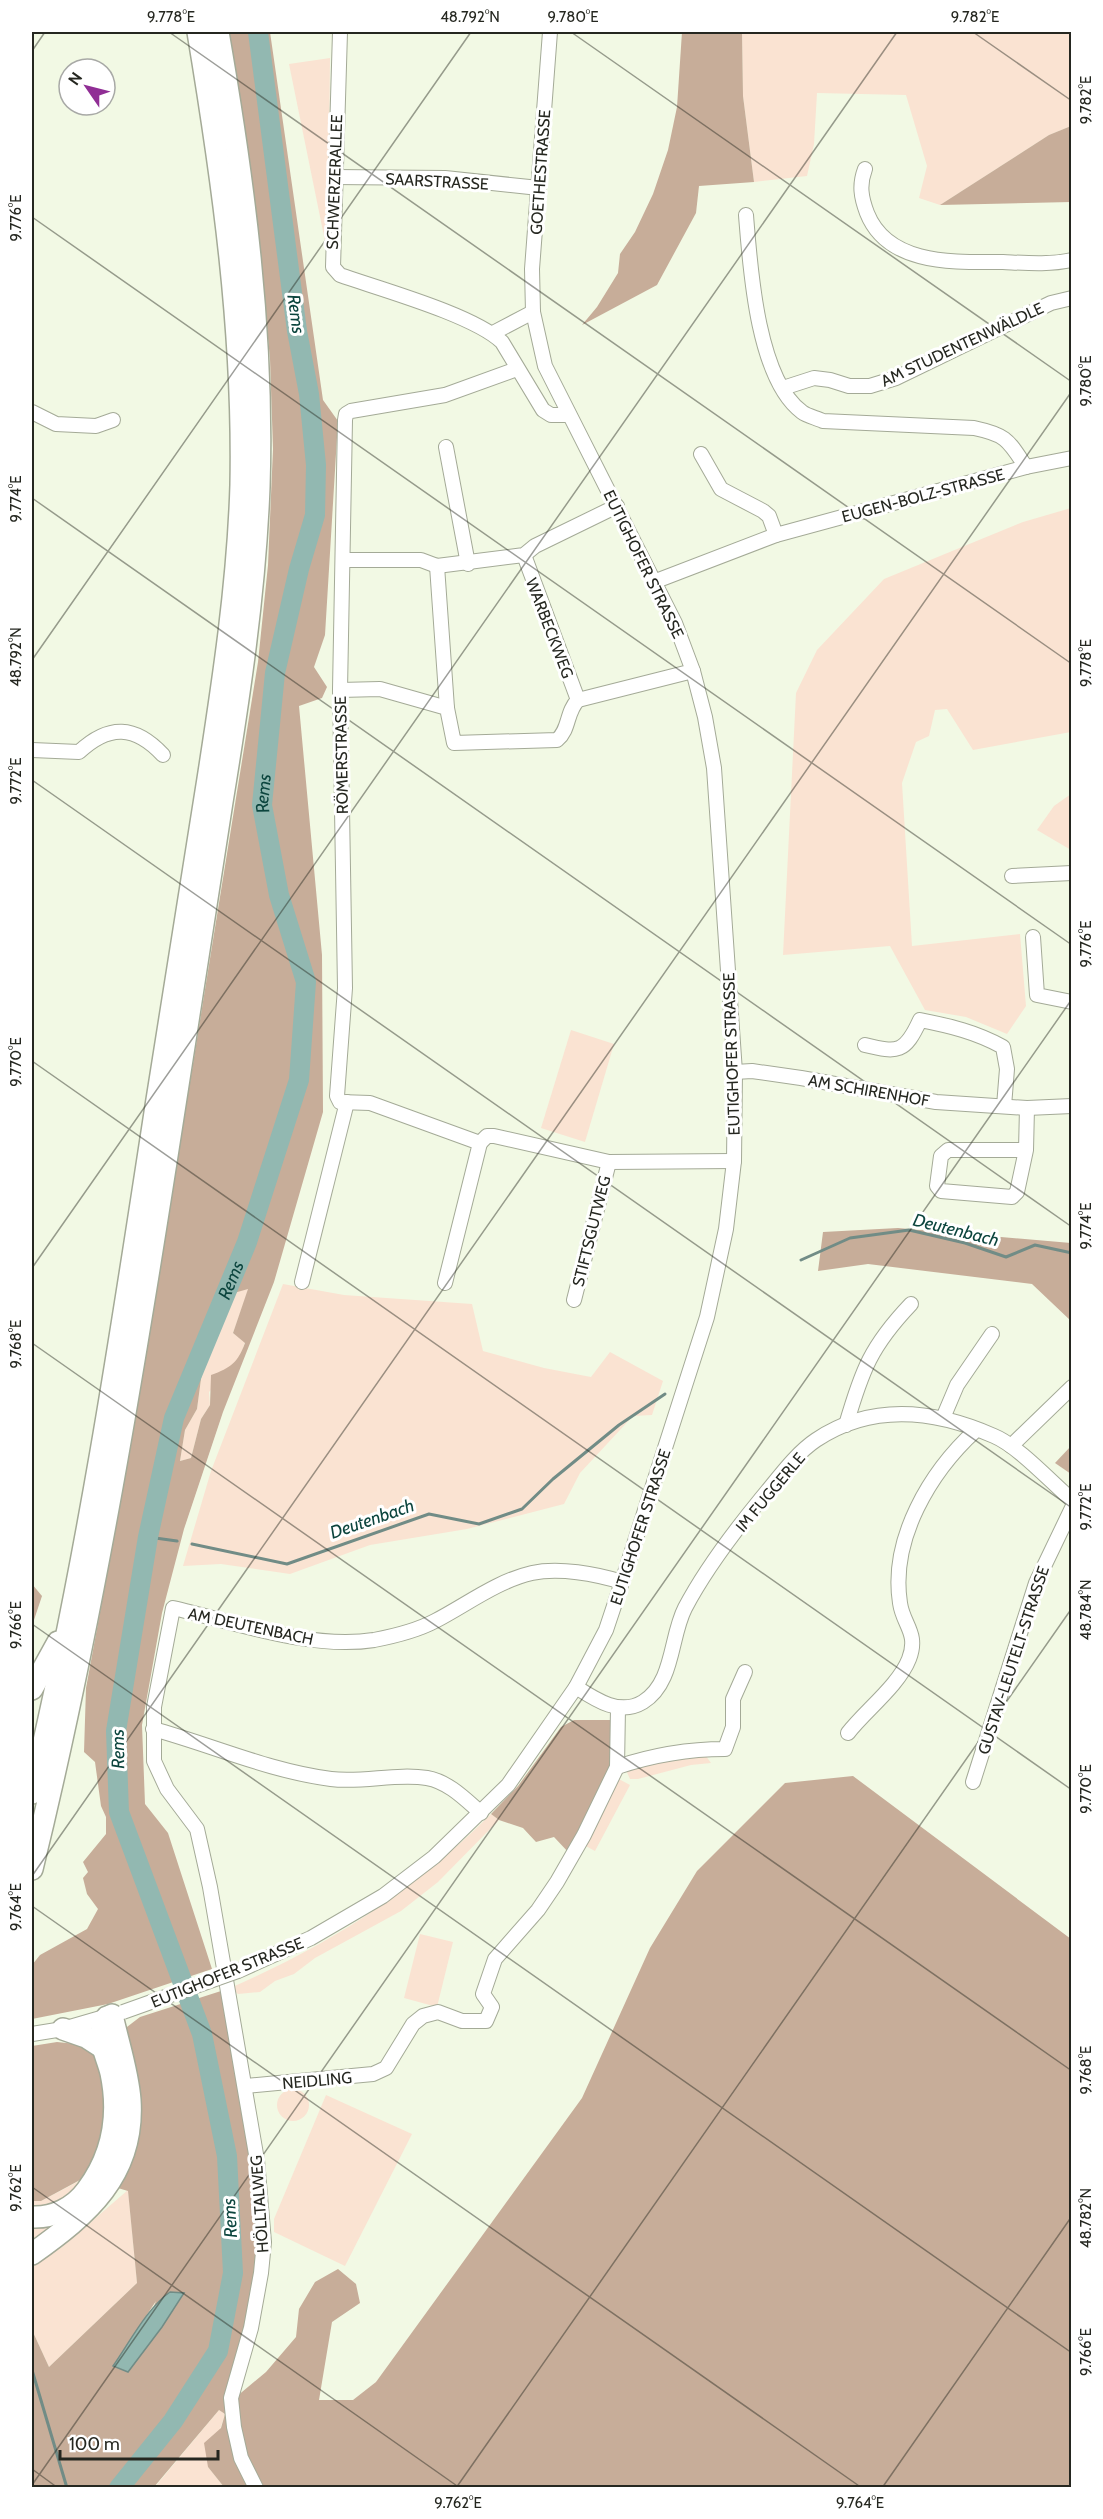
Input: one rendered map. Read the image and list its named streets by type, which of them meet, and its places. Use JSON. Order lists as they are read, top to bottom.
{
  "streets": {
    "street": [
      "GOETHESTRASSE",
      "SAARSTRASSE",
      "SCHWERZERALLEE",
      "AM STUDENTENWÄLDLE",
      "EUGEN-BOLZ-STRASSE",
      "EUTIGHOFER STRASSE",
      "WARBECKWEG",
      "RÖMERSTRASSE",
      "AM SCHIRENHOF",
      "STIFTSGUTWEG",
      "IM FUGGERLE",
      "AM DEUTENBACH",
      "GUSTAV-LEUTELT-STRASSE",
      "NEIDLING",
      "HÖLLTALWEG"
    ]
  },
  "crossings": [
    ["GOETHESTRASSE", "SAARSTRASSE"],
    ["GOETHESTRASSE", "EUTIGHOFER STRASSE"],
    ["SAARSTRASSE", "SCHWERZERALLEE"],
    ["EUGEN-BOLZ-STRASSE", "EUTIGHOFER STRASSE"],
    ["EUTIGHOFER STRASSE", "AM SCHIRENHOF"],
    ["EUTIGHOFER STRASSE", "STIFTSGUTWEG"],
    ["EUTIGHOFER STRASSE", "AM DEUTENBACH"],
    ["AM DEUTENBACH", "HÖLLTALWEG"],
    ["NEIDLING", "HÖLLTALWEG"]
  ],
  "water": ["Rems", "Deutenbach"],
  "scale_bar": "100 m",
  "north": "top left",
  "coordinates": [
    "9.778°E",
    "48.792°N",
    "9.780°E",
    "9.782°E",
    "9.776°E",
    "9.774°E",
    "9.772°E",
    "9.770°E",
    "9.768°E",
    "48.784°N",
    "9.766°E",
    "9.764°E",
    "9.762°E",
    "48.782°N"
  ]
}
